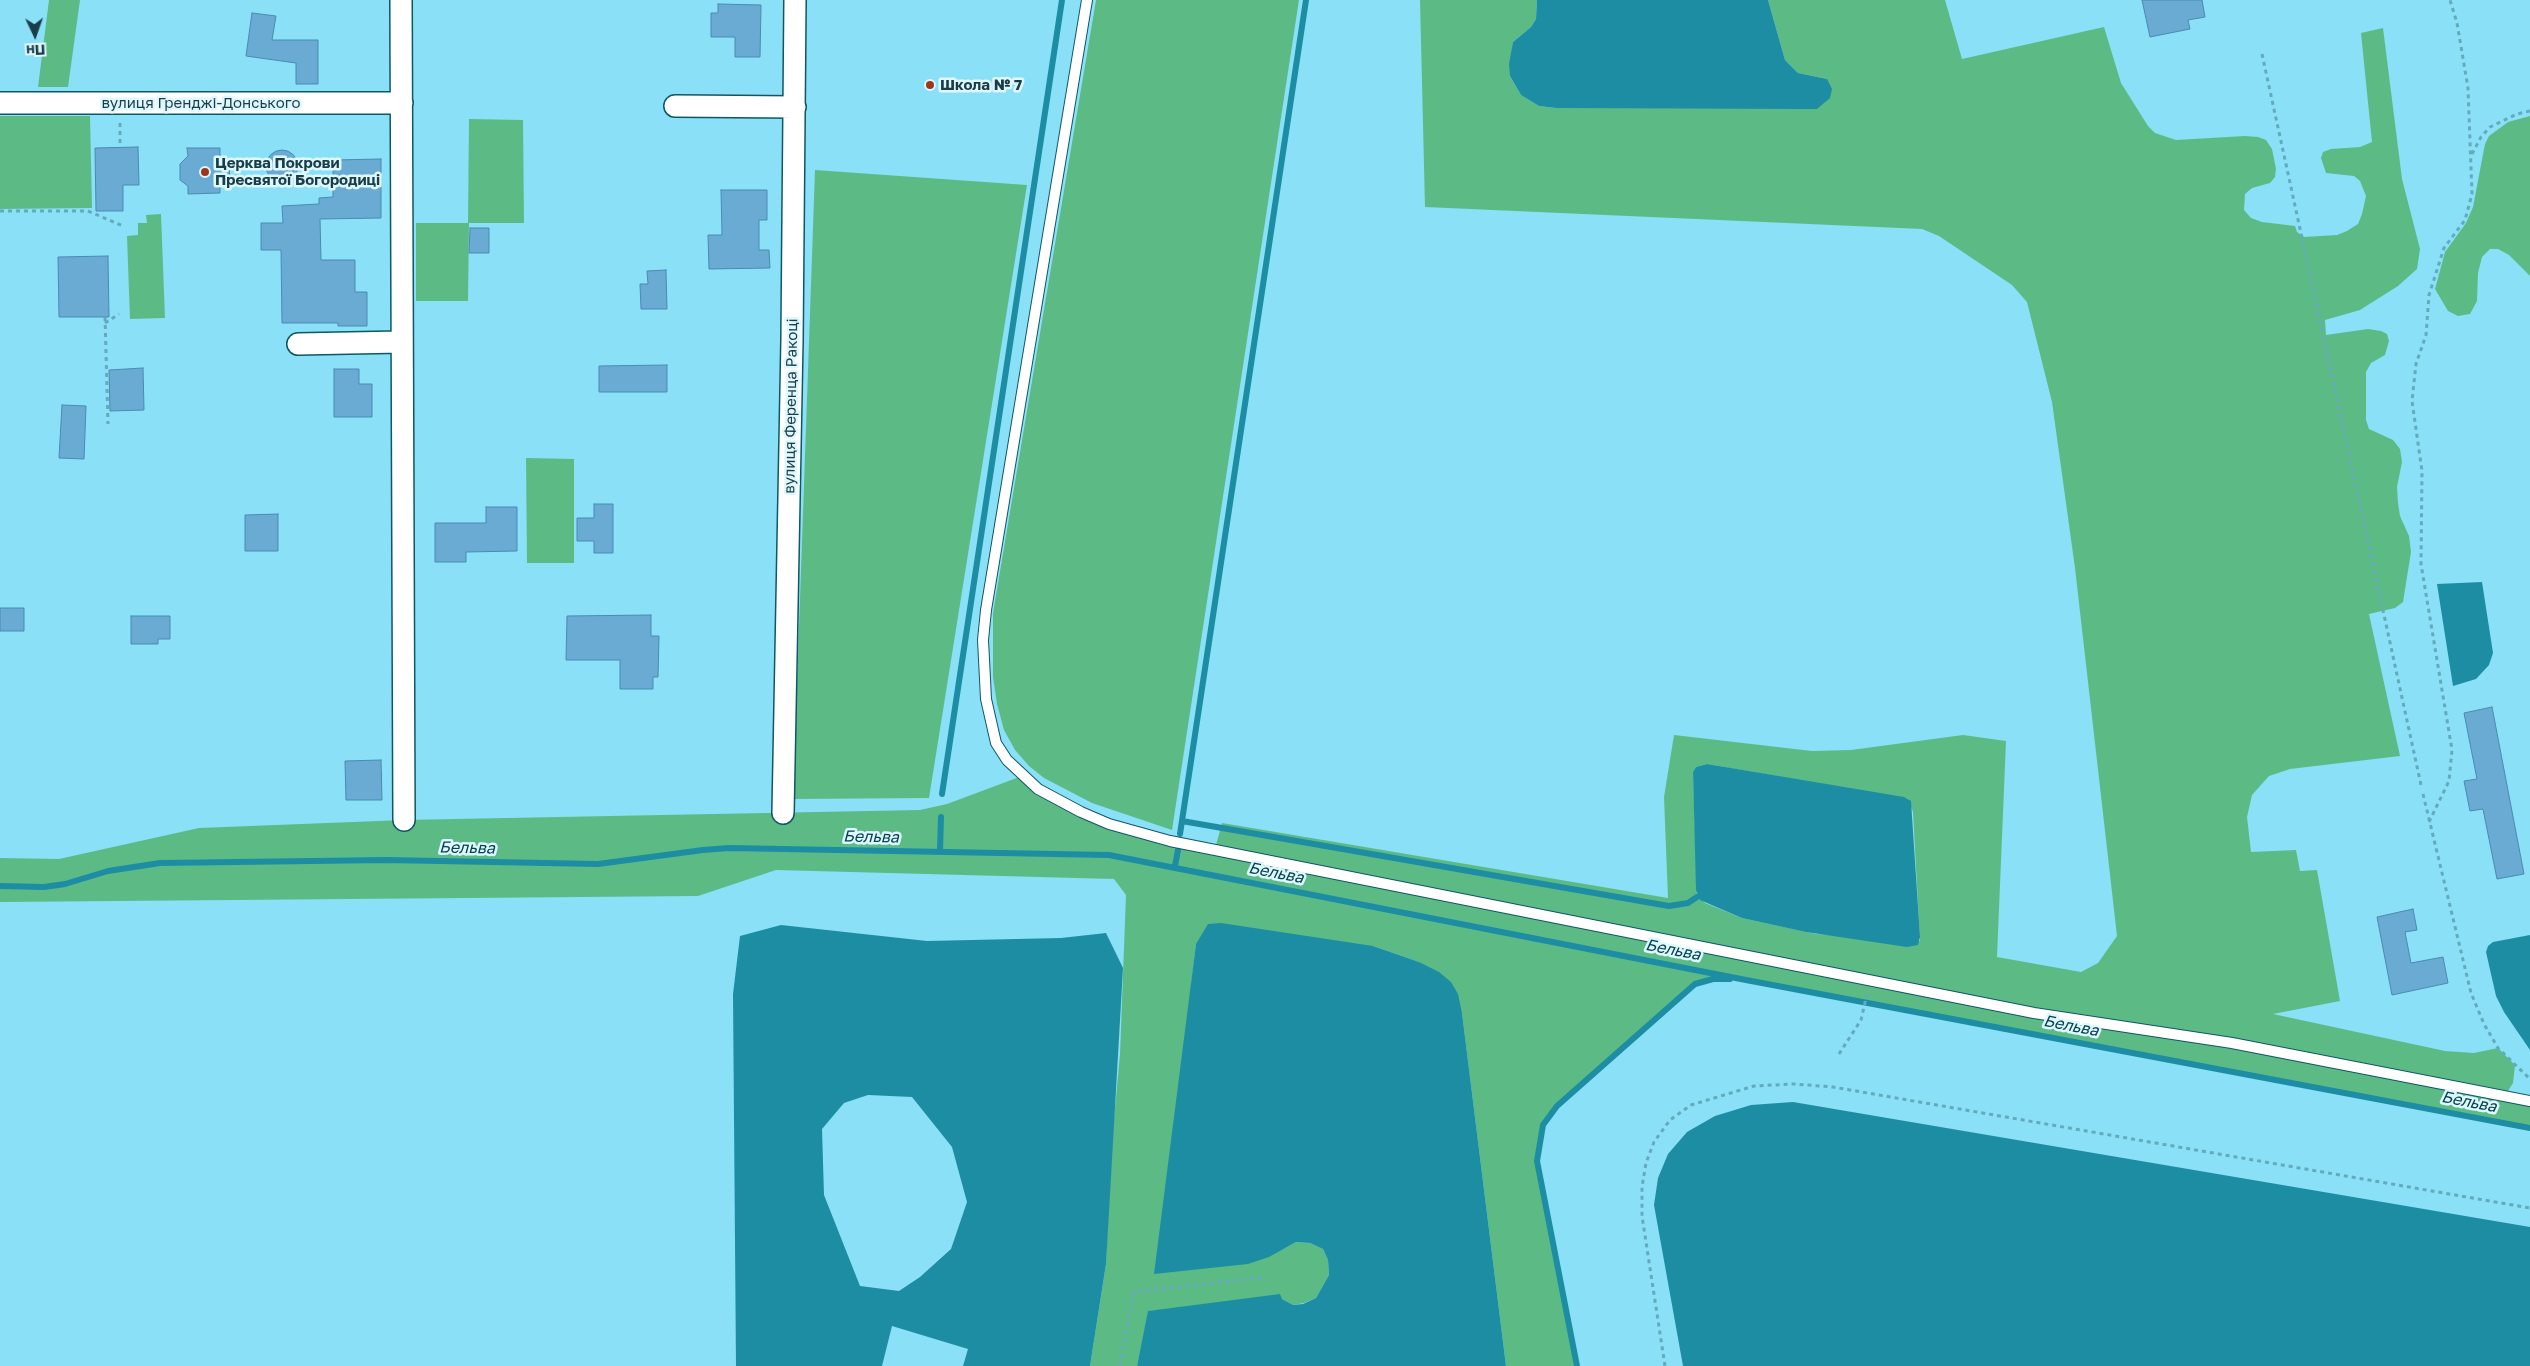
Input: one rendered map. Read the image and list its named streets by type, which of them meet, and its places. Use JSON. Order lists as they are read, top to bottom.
{
  "streets": {
    "street": ["вулиця Гренджі-Донського", "вулиця Ференца Ракоці"]
  },
  "water": ["Бельва"],
  "places": ["Школа № 7", "Церква Покрови Пресвятої Богородиці"],
  "north": "bottom"
}
